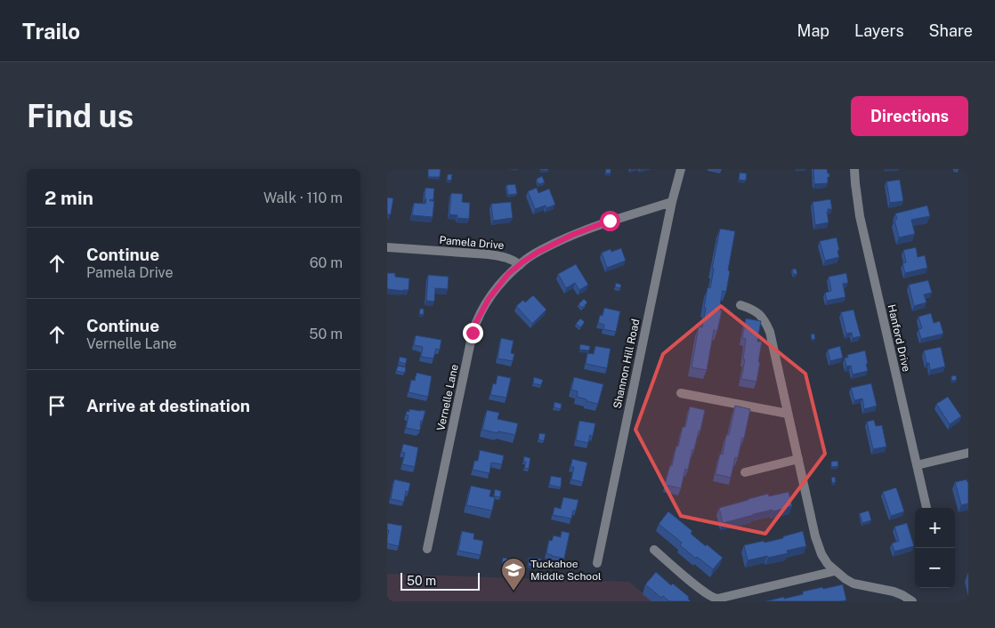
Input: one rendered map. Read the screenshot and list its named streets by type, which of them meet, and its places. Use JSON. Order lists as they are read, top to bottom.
{
  "streets": {
    "street": [
      "Pamela Drive",
      "Hanford Drive",
      "Shannon Hill Road",
      "Vernelle Lane"
    ]
  },
  "crossings": [
    ["Pamela Drive", "Vernelle Lane"]
  ],
  "places": {
    "school or university": ["Tuckahoe Middle School"]
  },
  "scale_bar": "50 m",
  "page": {
    "header": "Trailo",
    "nav": ["Map", "Layers", "Share"],
    "buttons": "Directions",
    "title": "Find us",
    "heading": ["2 min", "Walk · 110 m"],
    "list": [
      ["Continue", "Pamela Drive", "60 m"],
      ["Continue", "Vernelle Lane", "50 m"],
      "Arrive at destination"
    ],
    "map_buttons": ["+", "−"],
    "scale": "50 m"
  }
}
